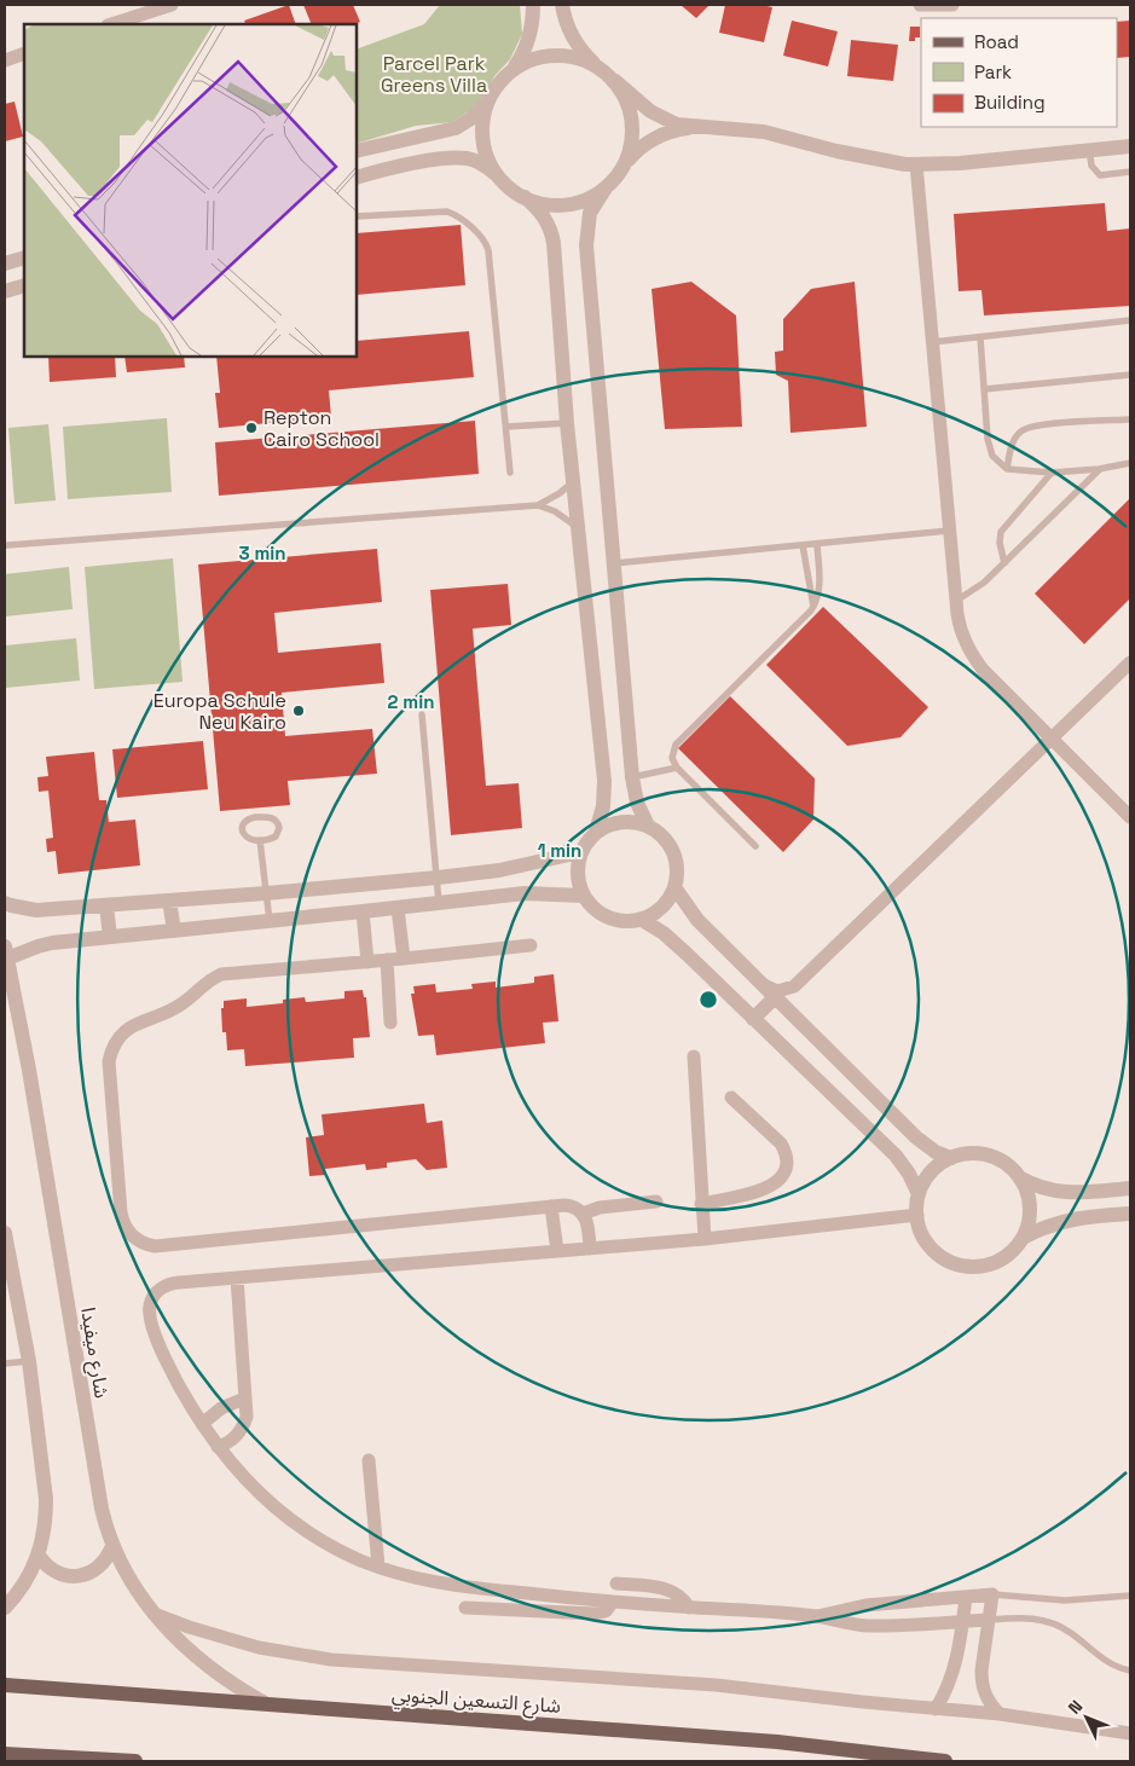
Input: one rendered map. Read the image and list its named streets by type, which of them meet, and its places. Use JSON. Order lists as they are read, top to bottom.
{
  "streets": {
    "main road": ["شارع التسعين الجنوبي"],
    "street": ["شارع ميفيدا"]
  },
  "crossings": [
    ["شارع ميفيدا", "شارع التسعين الجنوبي"]
  ],
  "parks": ["Parcel Park Greens Villa"],
  "places": ["Repton Cairo School", "Europa Schule Neu Kairo"],
  "legend": ["Road", "Park", "Building"],
  "north": "top left",
  "rings": ["3 min", "2 min", "1 min"]
}
